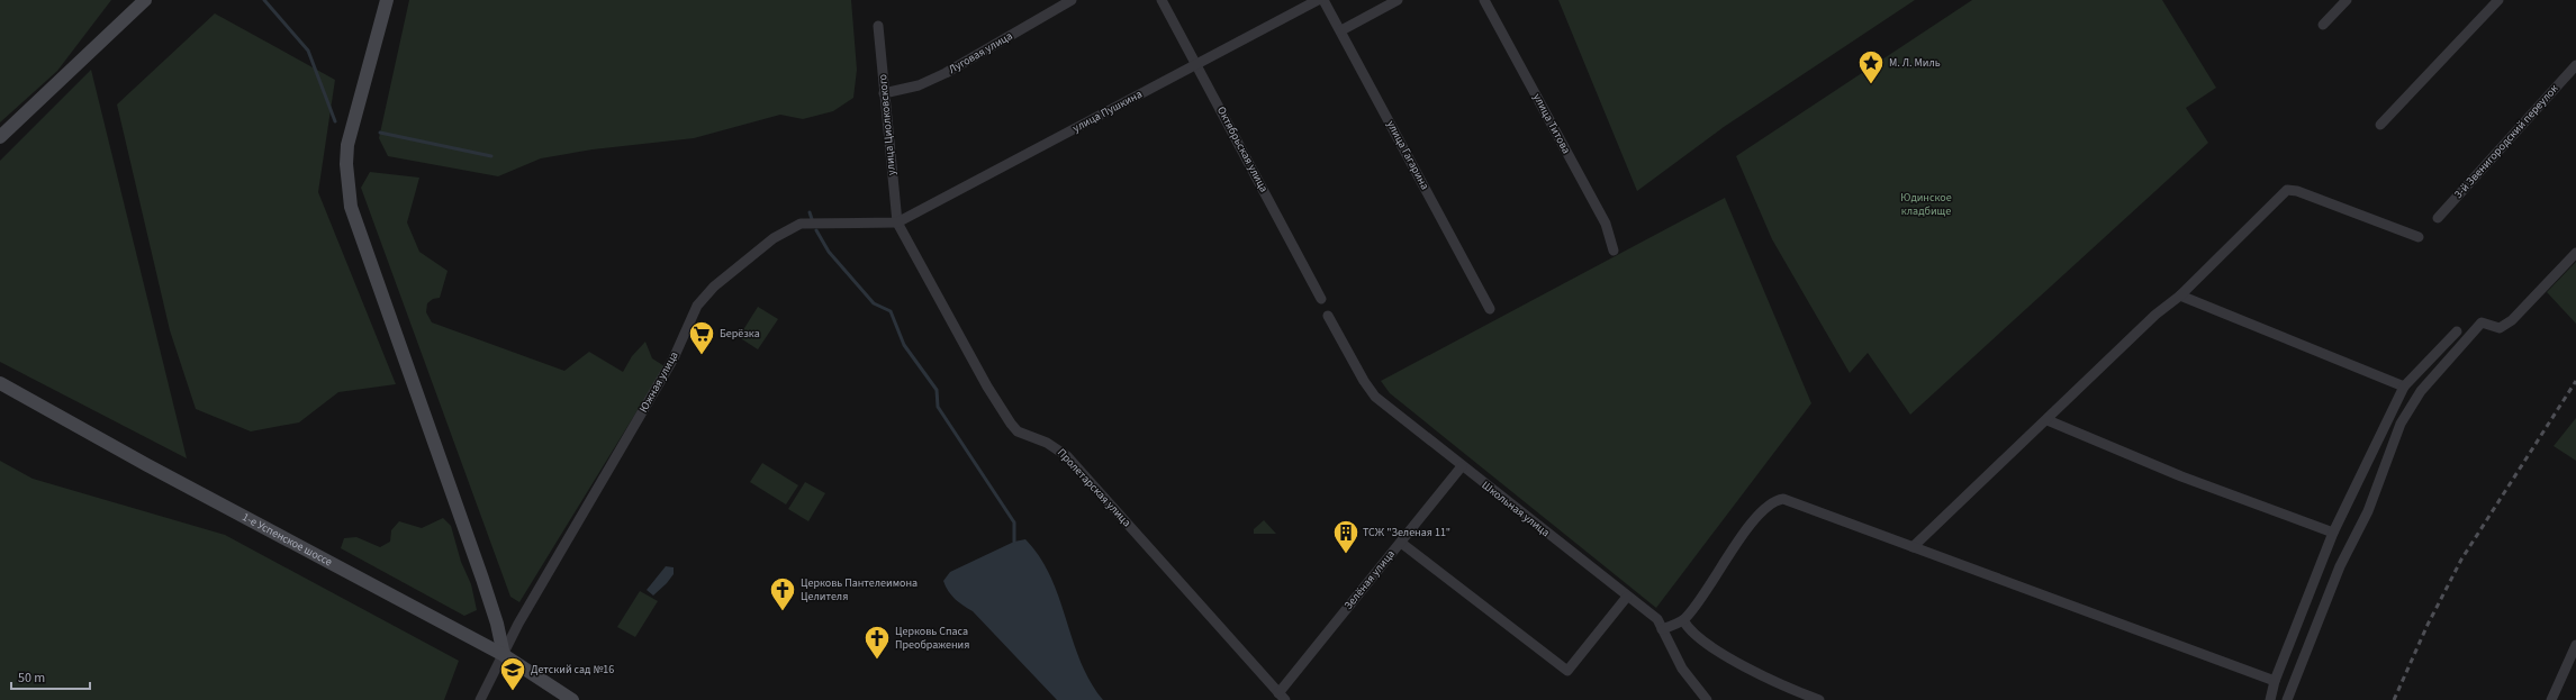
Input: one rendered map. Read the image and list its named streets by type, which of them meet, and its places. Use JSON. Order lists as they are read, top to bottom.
{
  "streets": {
    "main road": ["1-е Успенское шоссе"],
    "street": [
      "Луговая улица",
      "улица Пушкина",
      "улица Титова",
      "улица Циолковского",
      "3-й Звенигородский переулок",
      "Октябрьская улица",
      "улица Гагарина",
      "Южная улица",
      "Пролетарская улица",
      "Школьная улица",
      "Зелёная улица"
    ]
  },
  "crossings": [
    ["Луговая улица", "улица Циолковского"],
    ["улица Пушкина", "улица Циолковского"],
    ["улица Пушкина", "Октябрьская улица"],
    ["улица Пушкина", "Южная улица"],
    ["улица Пушкина", "Пролетарская улица"],
    ["улица Циолковского", "Южная улица"],
    ["улица Циолковского", "Пролетарская улица"],
    ["Южная улица", "Пролетарская улица"],
    ["Южная улица", "1-е Успенское шоссе"],
    ["Пролетарская улица", "Зелёная улица"],
    ["Школьная улица", "Зелёная улица"]
  ],
  "parks": ["Юдинское кладбище"],
  "places": {
    "place": ["М. Л. Миль"],
    "supermarket": ["Берёзка"],
    "building": ["ТСЖ \"Зеленая 11\""],
    "church": ["Церковь Пантелеимона Целителя", "Церковь Спаса Преображения"],
    "school or university": ["Детский сад №16"]
  },
  "scale_bar": "50 m"
}
